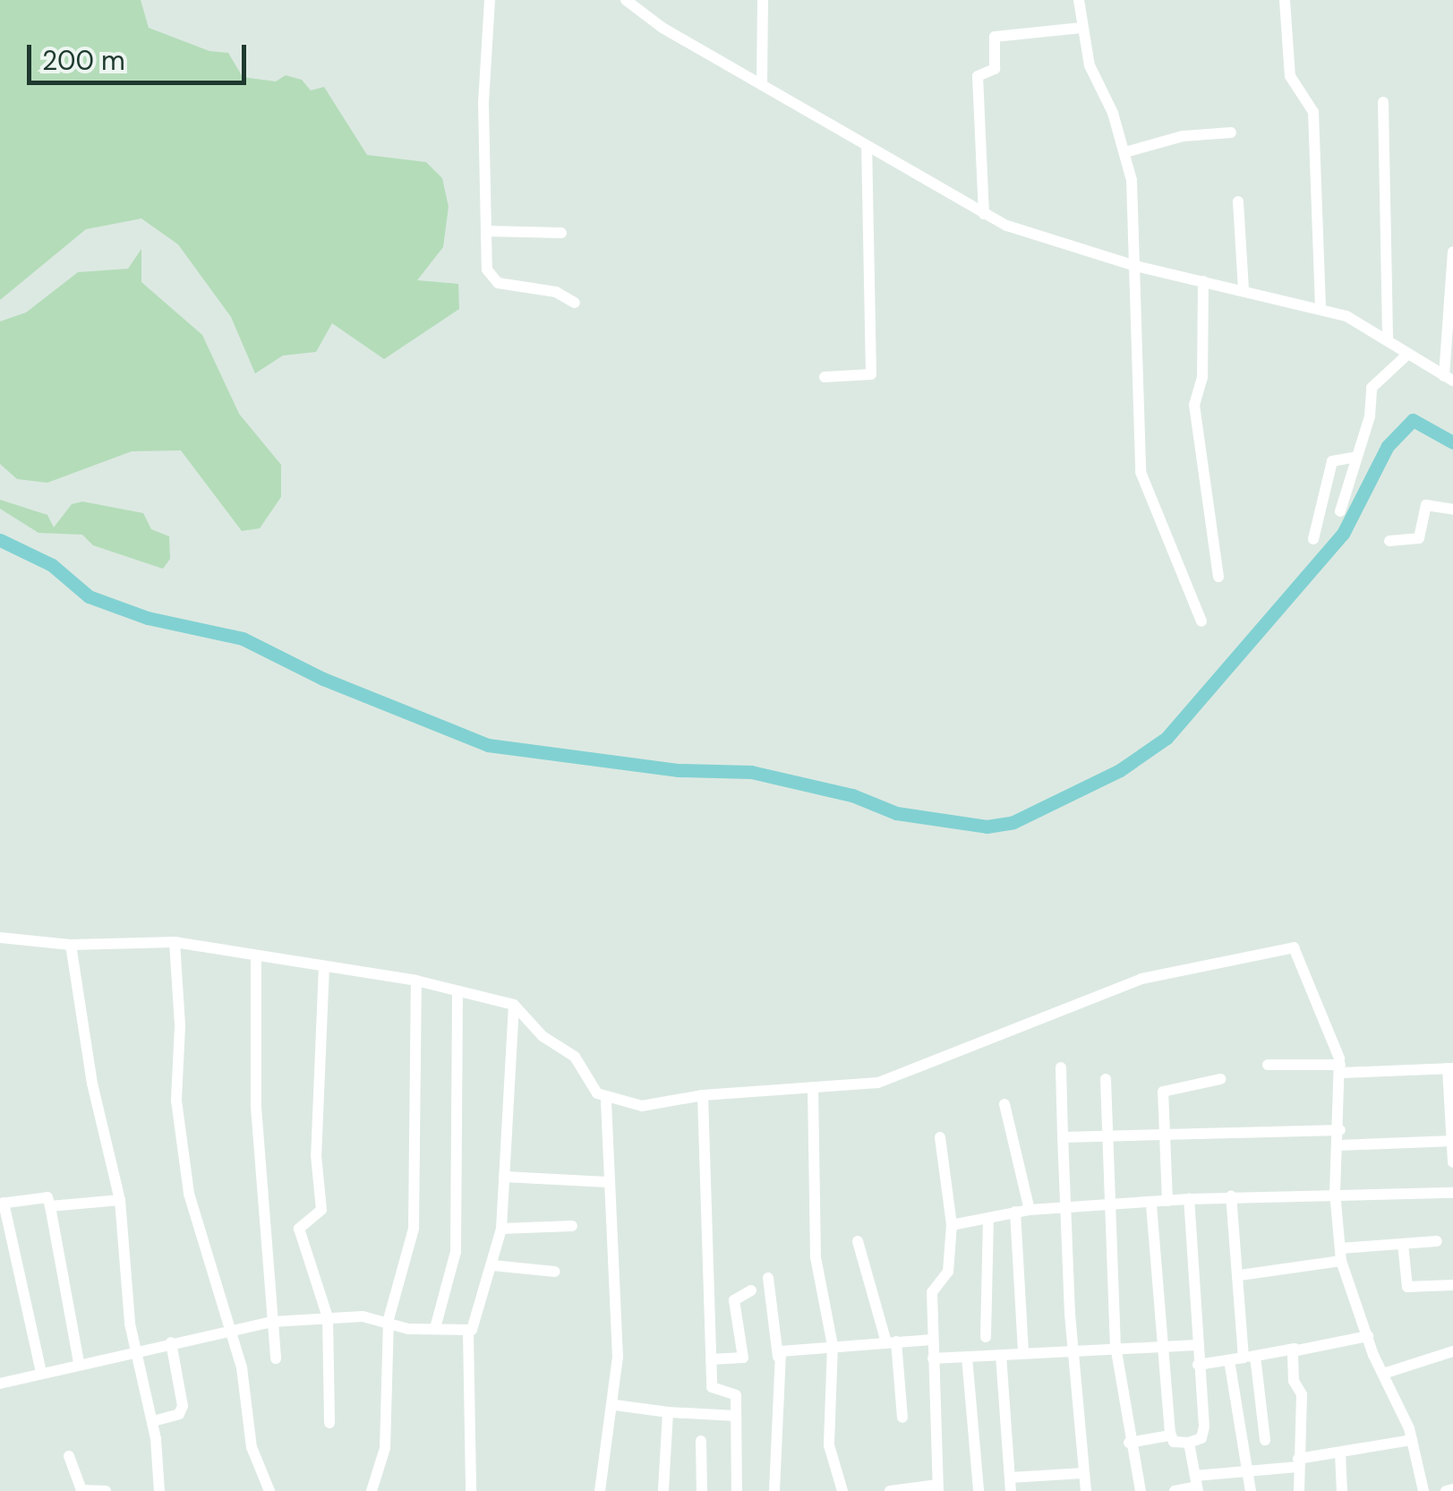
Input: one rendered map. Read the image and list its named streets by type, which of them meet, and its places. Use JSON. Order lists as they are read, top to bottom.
{
  "scale_bar": "200 m"
}
